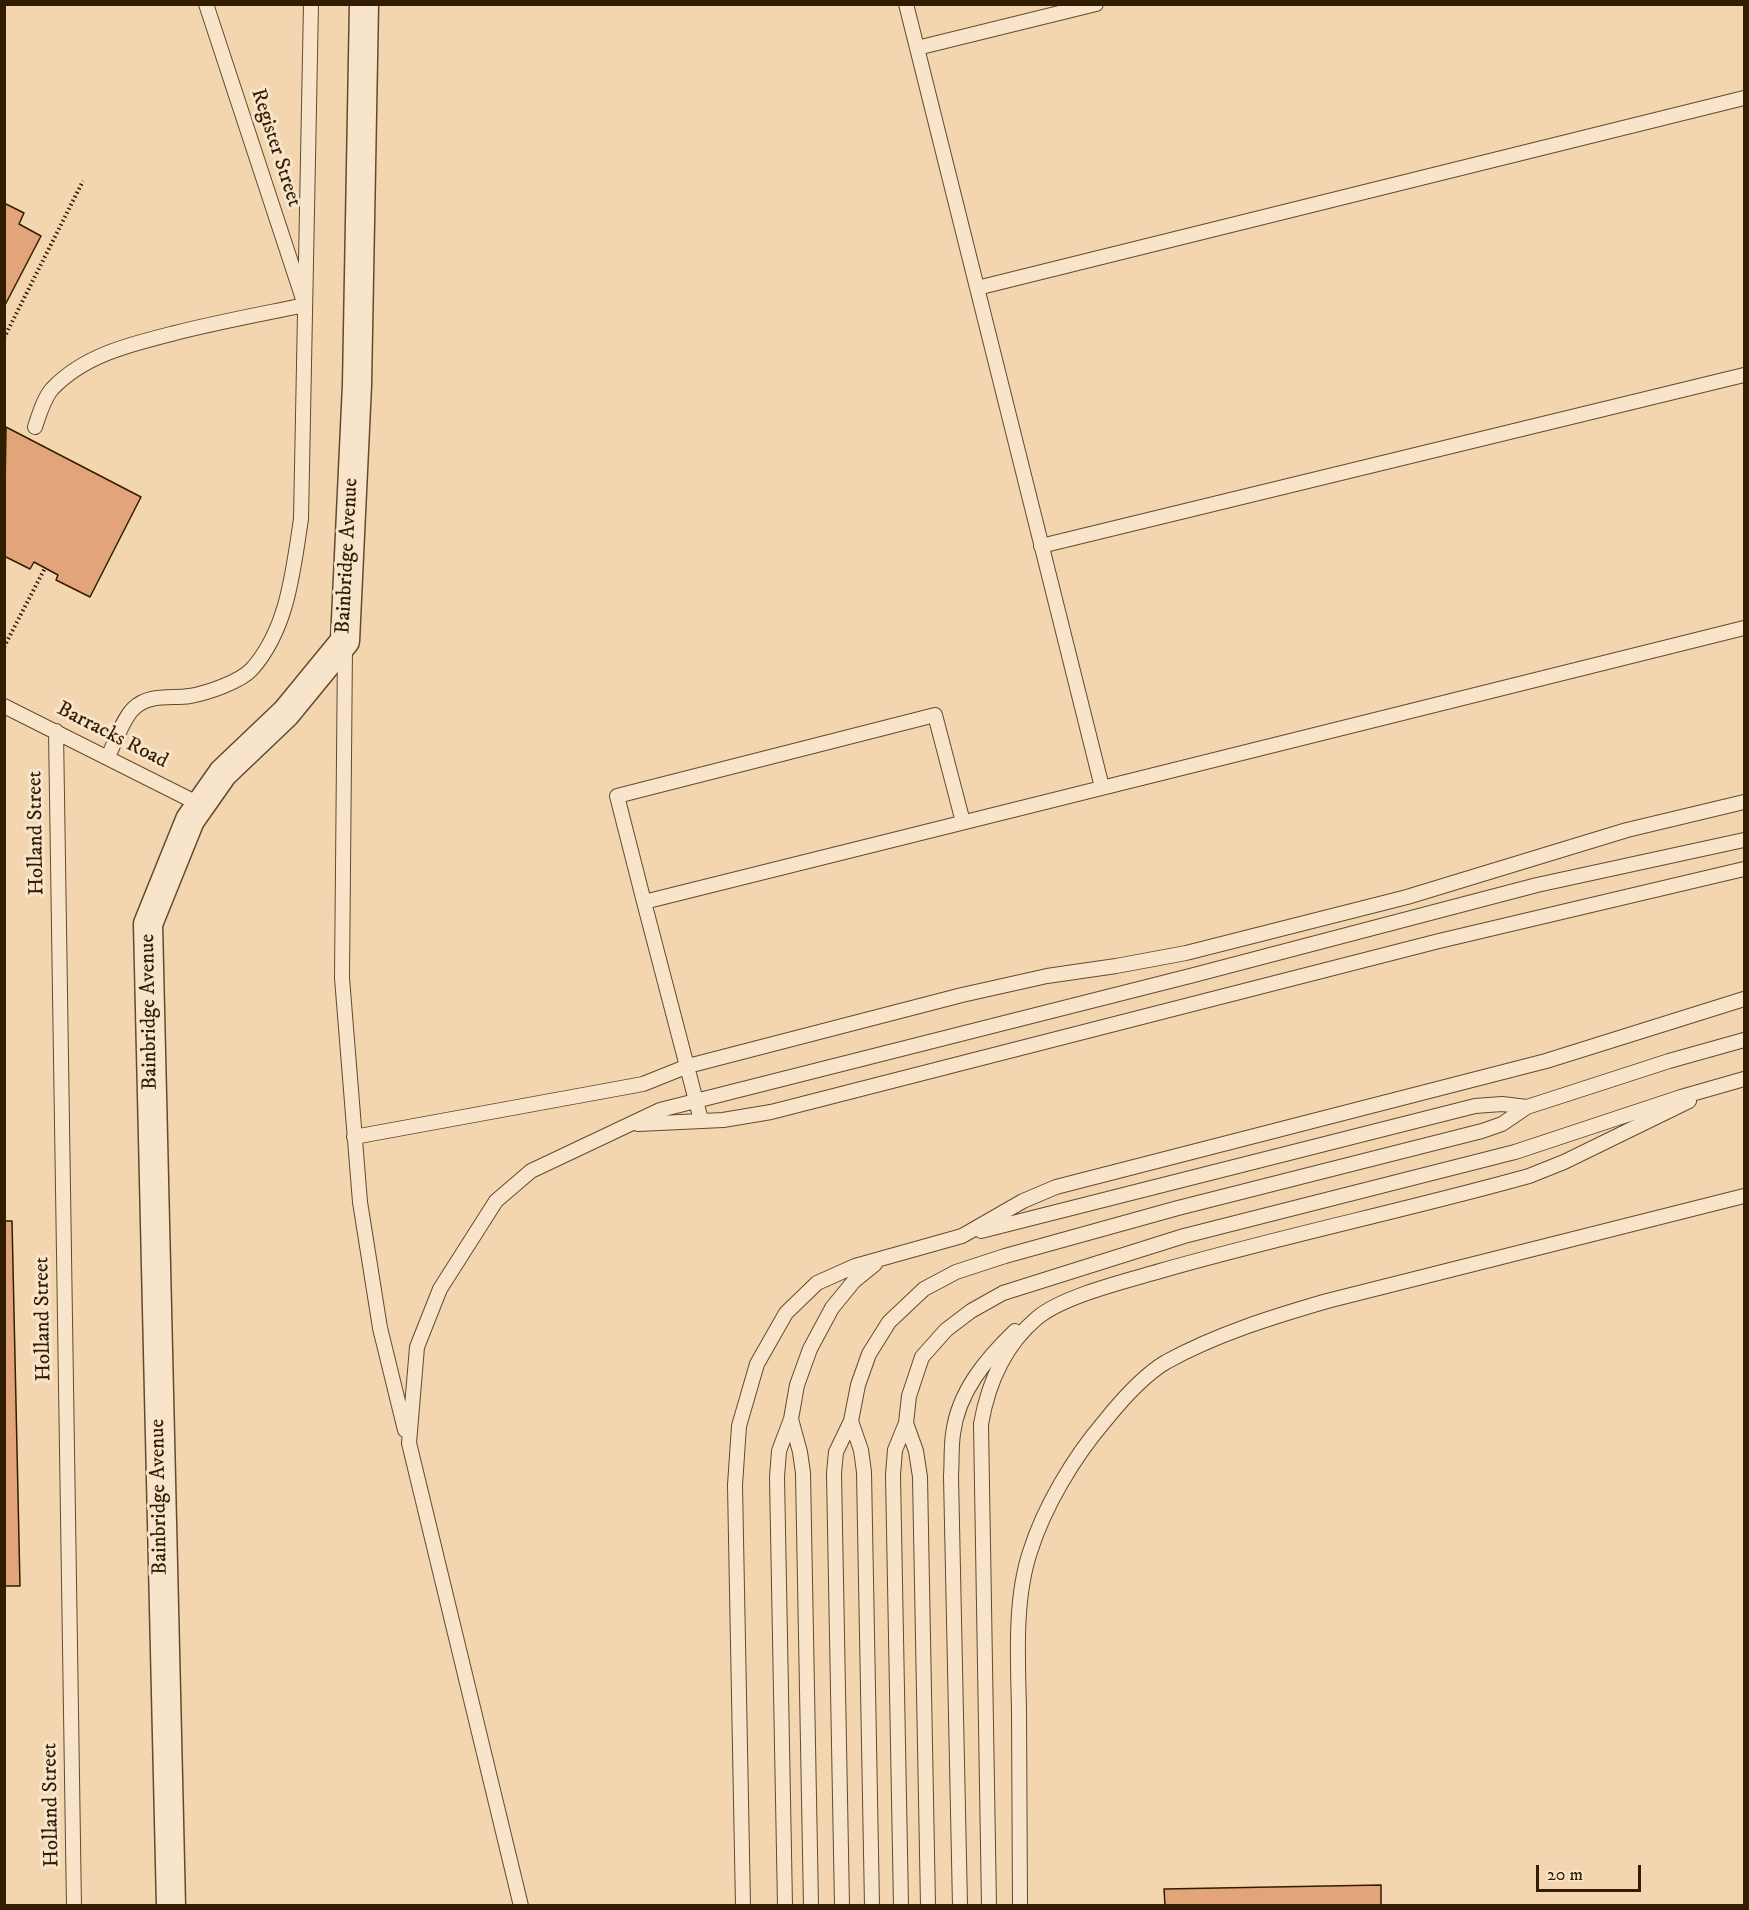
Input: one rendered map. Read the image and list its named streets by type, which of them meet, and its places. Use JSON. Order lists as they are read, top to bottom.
{
  "streets": {
    "street": ["Bainbridge Avenue"],
    "lane": ["Register Street", "Barracks Road", "Holland Street"]
  },
  "crossings": [
    ["Bainbridge Avenue", "Barracks Road"],
    ["Barracks Road", "Holland Street"]
  ],
  "scale_bar": "20 m"
}
